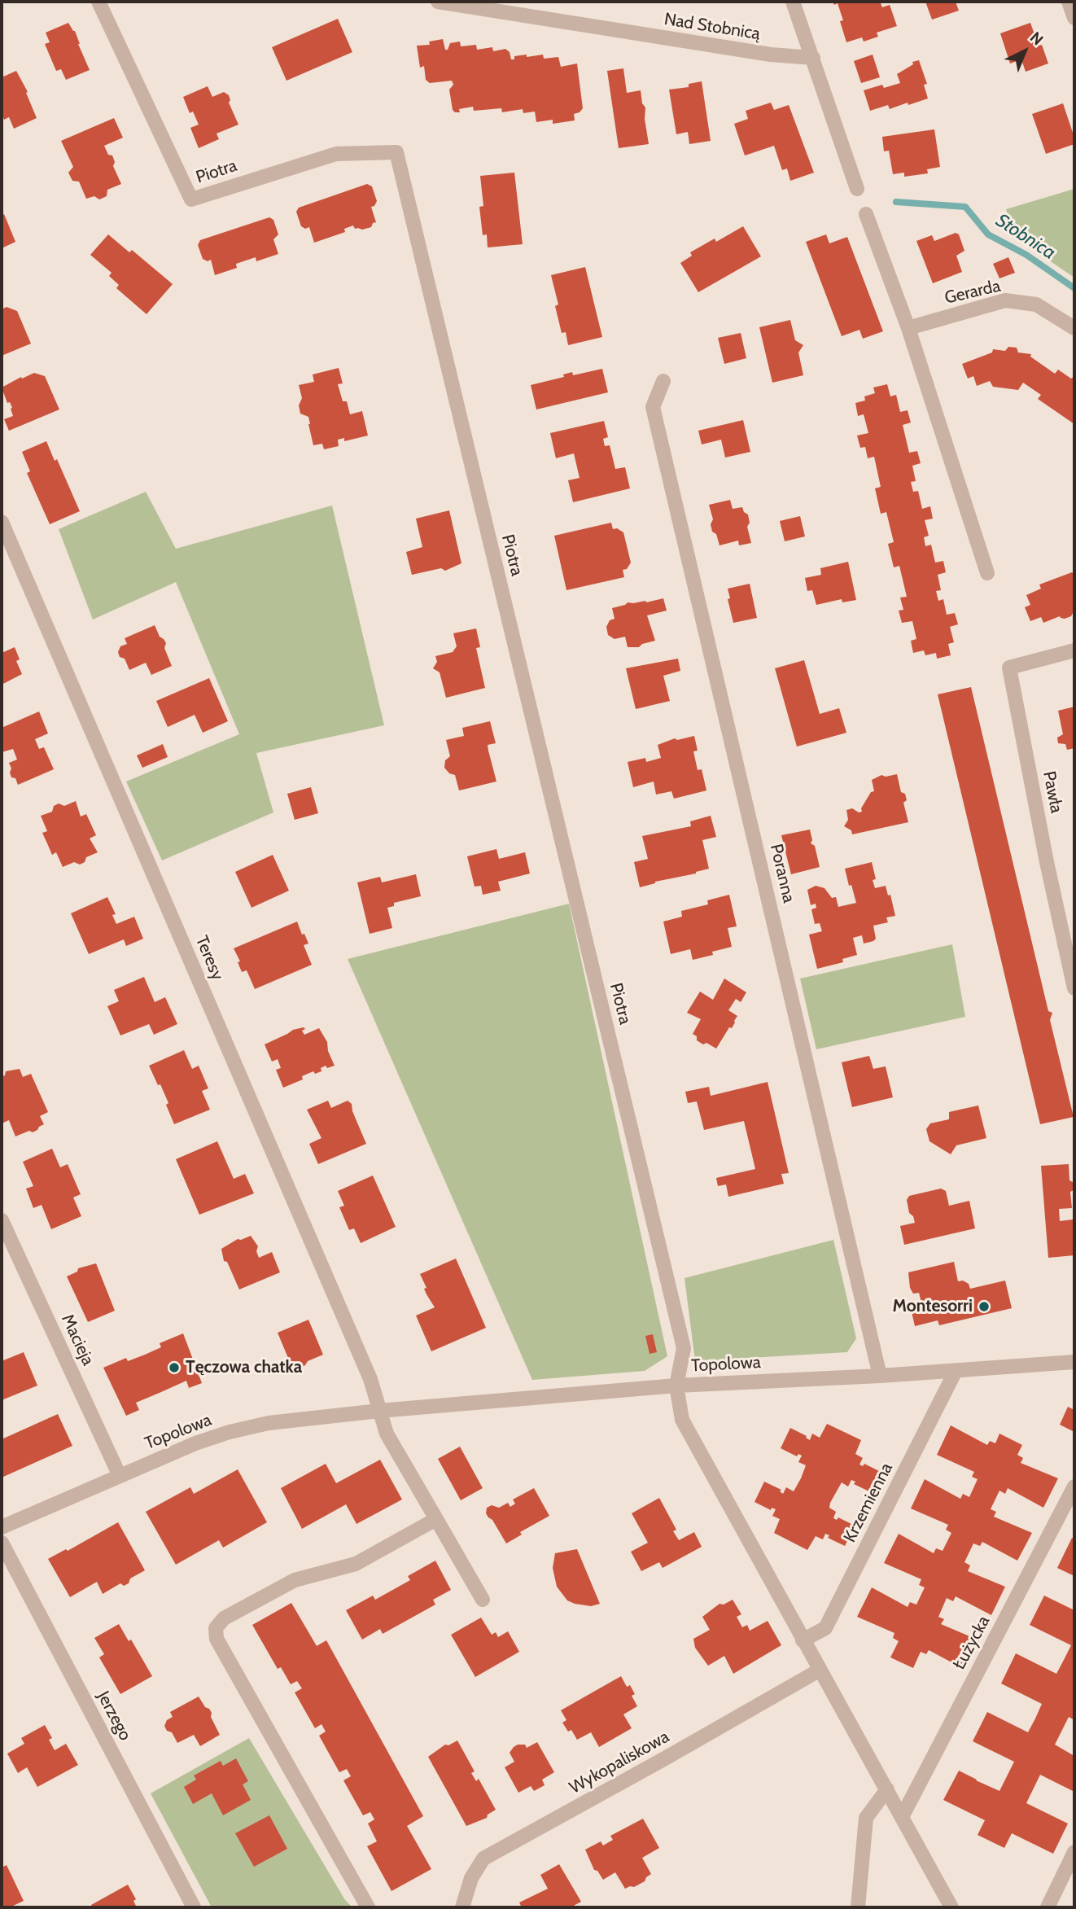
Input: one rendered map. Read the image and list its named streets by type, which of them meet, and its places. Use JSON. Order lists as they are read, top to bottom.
{
  "streets": {
    "street": [
      "Nad Stobnicą",
      "Piotra",
      "Gerarda",
      "Pawła",
      "Poranna",
      "Teresy",
      "Macieja",
      "Topolowa",
      "Krzemienna",
      "Łużycka",
      "Jerzego",
      "Wykopaliskowa"
    ]
  },
  "crossings": [
    ["Piotra", "Topolowa"],
    ["Poranna", "Topolowa"],
    ["Teresy", "Topolowa"],
    ["Macieja", "Topolowa"],
    ["Topolowa", "Krzemienna"]
  ],
  "water": ["Stobnica"],
  "places": ["Montesorri", "Tęczowa chatka"],
  "north": "top right"
}
